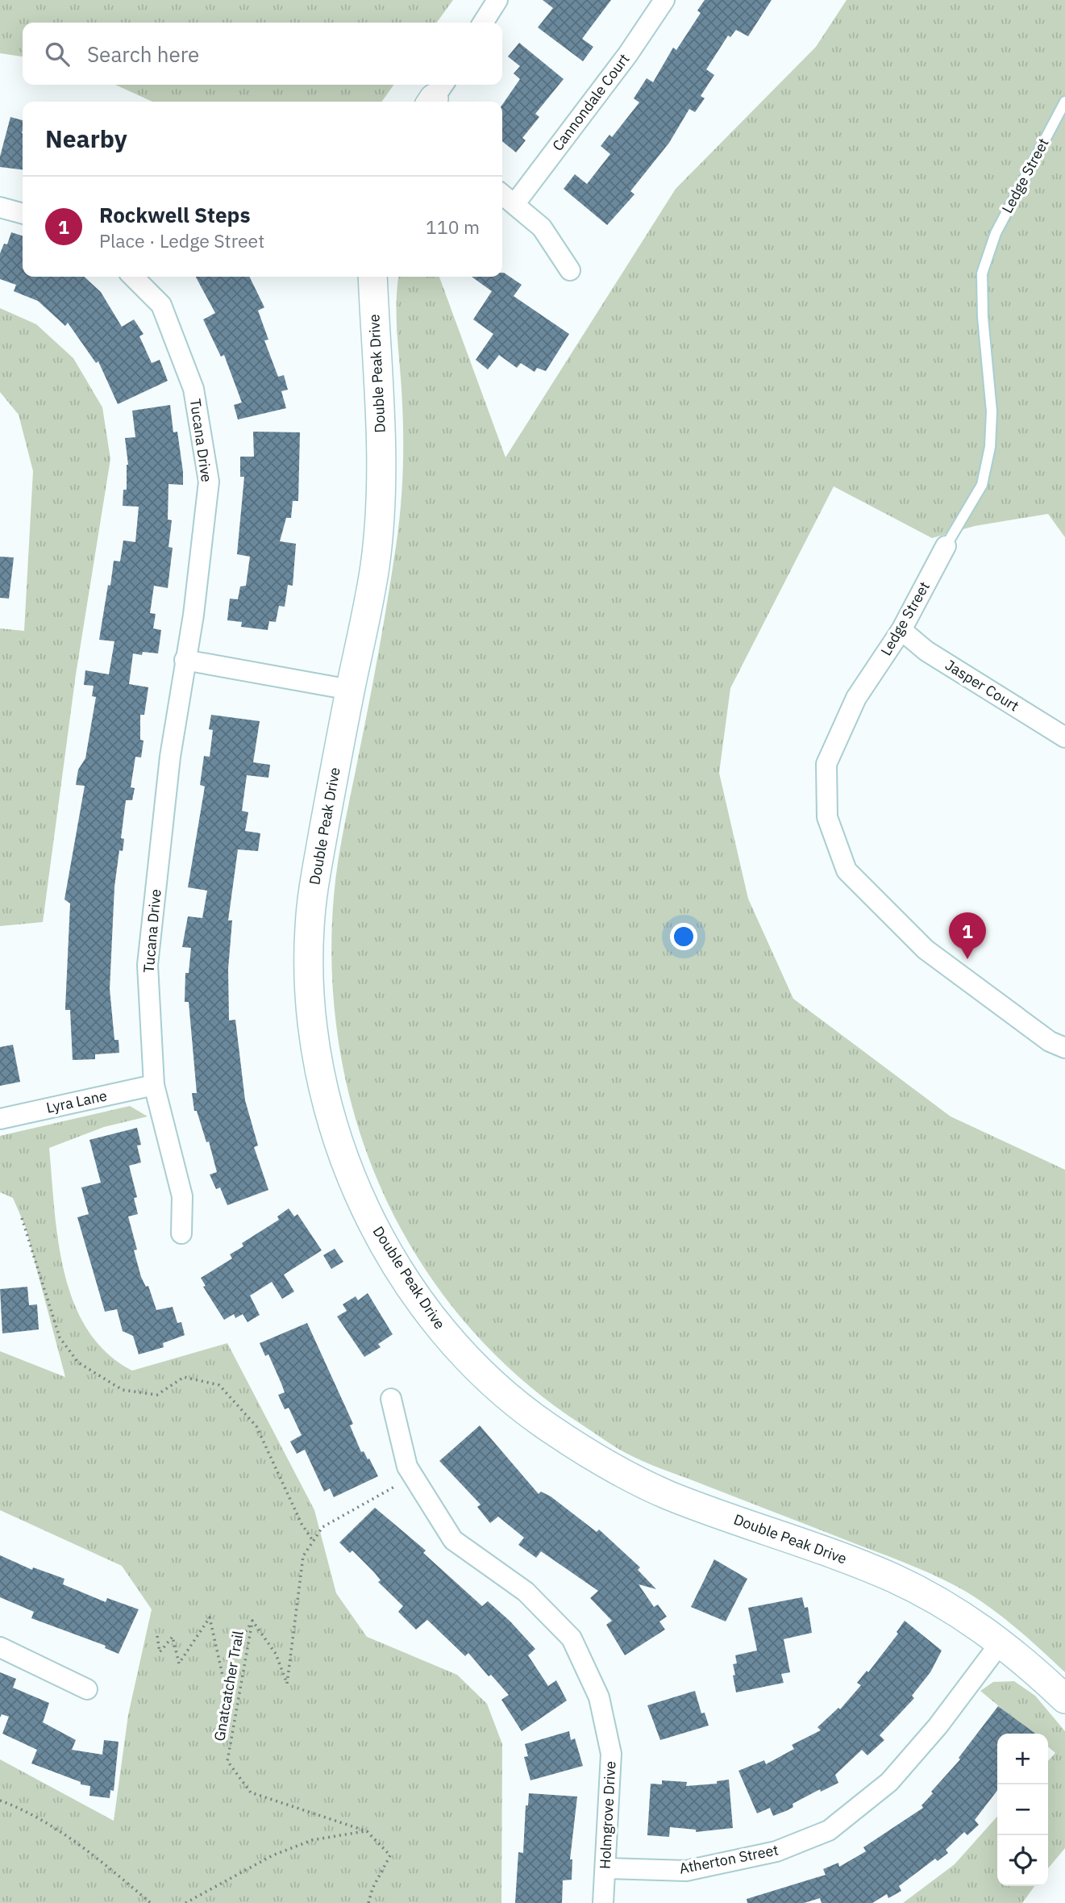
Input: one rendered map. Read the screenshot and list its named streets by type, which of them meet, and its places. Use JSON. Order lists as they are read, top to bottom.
{
  "streets": {
    "street": [
      "Cannondale Court",
      "Ledge Street",
      "Double Peak Drive",
      "Tucana Drive",
      "Jasper Court",
      "Lyra Lane",
      "Holmgrove Drive",
      "Atherton Street"
    ],
    "path": ["Gnatcatcher Trail"]
  },
  "crossings": [
    ["Ledge Street", "Jasper Court"],
    ["Double Peak Drive", "Atherton Street"],
    ["Tucana Drive", "Lyra Lane"],
    ["Holmgrove Drive", "Atherton Street"]
  ],
  "page": {
    "search": "Search here",
    "heading": "Nearby",
    "list": [
      {
        "mark": "1",
        "name": "Rockwell Steps",
        "note": "Place · Ledge Street",
        "value": "110 m"
      }
    ],
    "pins": "1",
    "map_buttons": ["+", "−"]
  }
}
